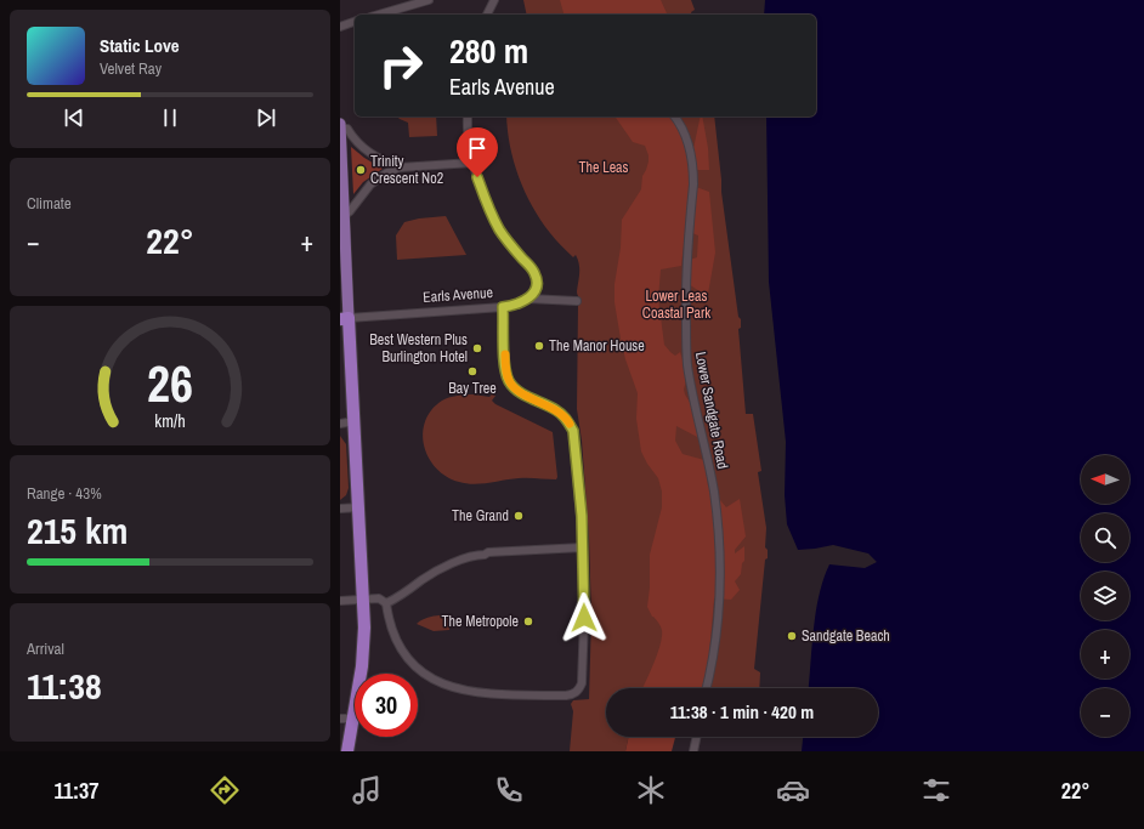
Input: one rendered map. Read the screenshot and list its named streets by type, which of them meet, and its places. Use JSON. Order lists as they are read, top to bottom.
{
  "streets": {
    "street": ["Earls Avenue", "Lower Sandgate Road"]
  },
  "parks": ["The Leas", "Lower Leas Coastal Park"],
  "places": [
    "Trinity Crescent No2",
    "The Manor House",
    "Best Western Plus Burlington Hotel",
    "Bay Tree",
    "The Grand",
    "The Metropole",
    "Sandgate Beach"
  ],
  "north": "left",
  "page": {
    "turn": ["280 m", "Earls Avenue"],
    "song": ["Static Love", "Velvet Ray"],
    "tile": [
      "Climate",
      ["Range · 43%", "215 km"],
      ["Arrival", "11:38"]
    ],
    "heat": ["−", "22°", "+"],
    "map_buttons": ["+", "−"],
    "limit": "30",
    "trip": "11:38 · 1 min · 420 m",
    "tabs": ["11:37", "22°"],
    "gauge": ["26", "km/h"]
  }
}
